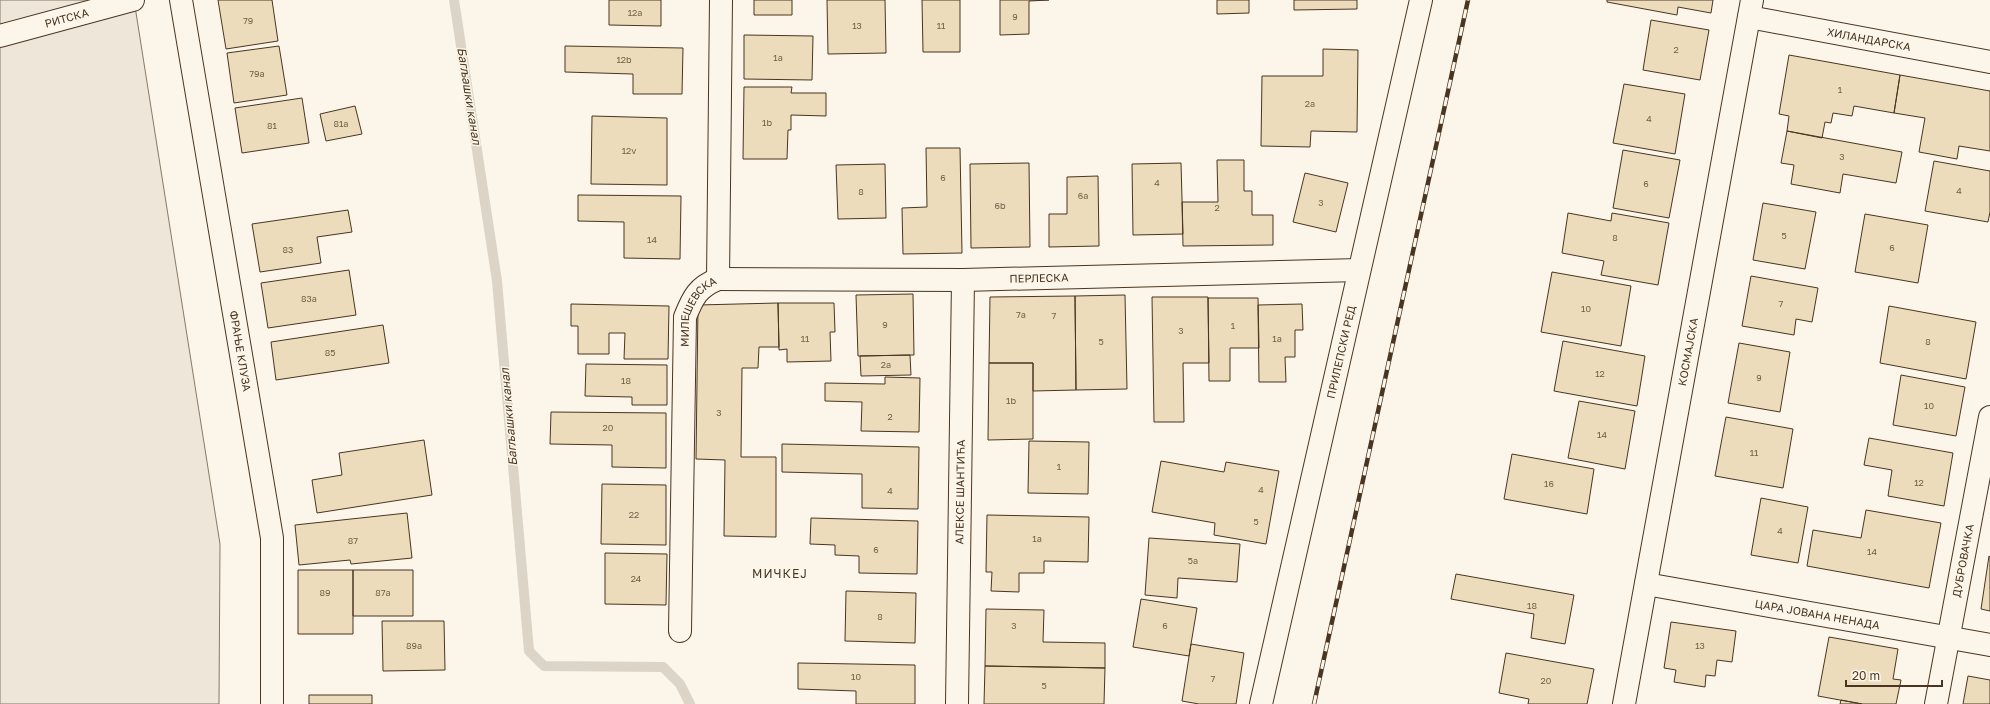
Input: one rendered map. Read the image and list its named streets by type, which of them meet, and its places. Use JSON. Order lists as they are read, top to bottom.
{
  "streets": {
    "street": [
      "РИТСКА",
      "ХИЛАНДАРСКА",
      "ПЕРЛЕСКА",
      "МИЛЕШЕВСКА",
      "ФРАЊЕ КЛУЗА",
      "ПРИЛЕПСКИ РЕД",
      "КОСМАЈСКА",
      "АЛЕКСЕ ШАНТИЋА",
      "ДУБРОВАЧКА",
      "ЦАРА ЈОВАНА НЕНАДА"
    ]
  },
  "crossings": [
    ["ХИЛАНДАРСКА", "КОСМАЈСКА"],
    ["ПЕРЛЕСКА", "МИЛЕШЕВСКА"],
    ["ПЕРЛЕСКА", "ПРИЛЕПСКИ РЕД"],
    ["ПЕРЛЕСКА", "АЛЕКСЕ ШАНТИЋА"],
    ["КОСМАЈСКА", "ЦАРА ЈОВАНА НЕНАДА"],
    ["ДУБРОВАЧКА", "ЦАРА ЈОВАНА НЕНАДА"]
  ],
  "districts": ["МИЧКЕЈ"],
  "water": ["Багљашки канал"],
  "house_numbers": [
    "12a",
    "9",
    "79",
    "13",
    "11",
    "2",
    "1a",
    "12b",
    "79a",
    "1",
    "2a",
    "4",
    "1b",
    "81a",
    "81",
    "12v",
    "3",
    "6",
    "4",
    "6",
    "4",
    "8",
    "6a",
    "3",
    "6b",
    "2",
    "5",
    "8",
    "14",
    "6",
    "83",
    "83a",
    "7",
    "10",
    "7a",
    "7",
    "9",
    "1",
    "3",
    "11",
    "1a",
    "5",
    "8",
    "85",
    "2a",
    "12",
    "9",
    "18",
    "1b",
    "10",
    "3",
    "2",
    "20",
    "14",
    "11",
    "1",
    "12",
    "16",
    "4",
    "4",
    "22",
    "5",
    "4",
    "1a",
    "87",
    "6",
    "14",
    "5a",
    "24",
    "89",
    "87a",
    "18",
    "8",
    "3",
    "6",
    "89a",
    "13",
    "10",
    "7",
    "20",
    "5"
  ],
  "scale_bar": "20 m"
}
